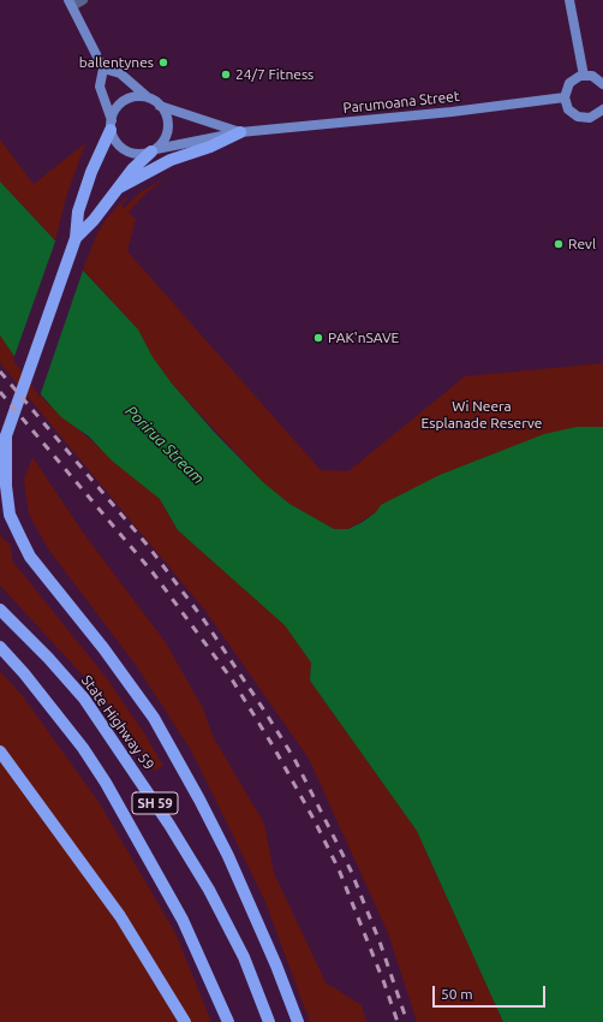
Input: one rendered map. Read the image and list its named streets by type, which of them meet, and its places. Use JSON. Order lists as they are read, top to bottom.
{
  "streets": {
    "main road": ["Parumoana Street", "State Highway 59", "SH 59"]
  },
  "water": ["Porirua Stream"],
  "parks": ["Wi Neera Esplanade Reserve"],
  "places": [
    "ballentynes",
    "24/7 Fitness",
    "Revl",
    "PAK'nSAVE"
  ],
  "scale_bar": "50 m"
}
